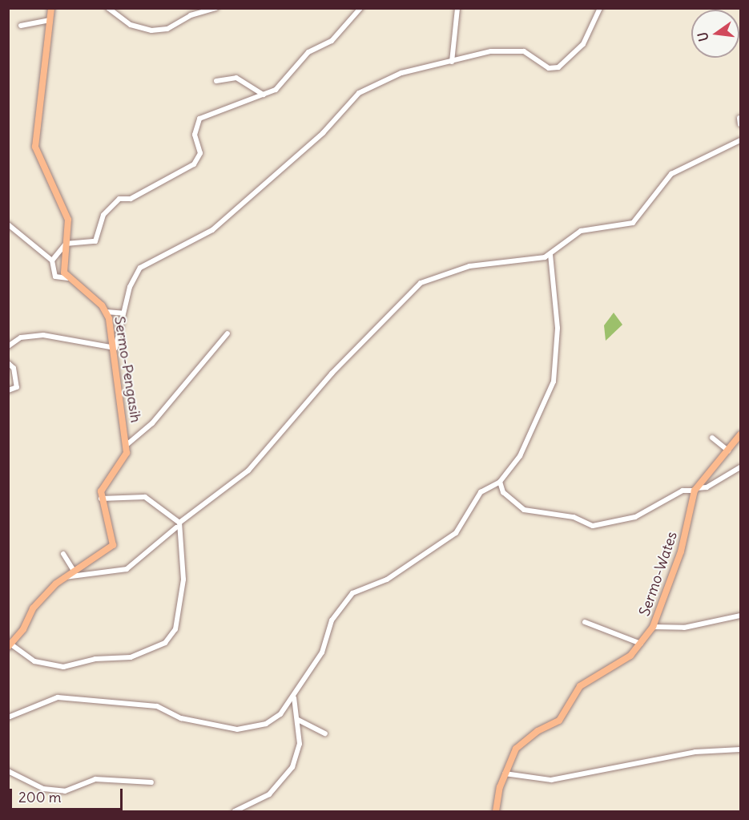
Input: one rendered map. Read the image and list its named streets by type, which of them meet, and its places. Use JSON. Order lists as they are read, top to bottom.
{
  "streets": {
    "main road": ["Sermo-Pengasih", "Sermo-Wates"]
  },
  "scale_bar": "200 m",
  "north": "left"
}
